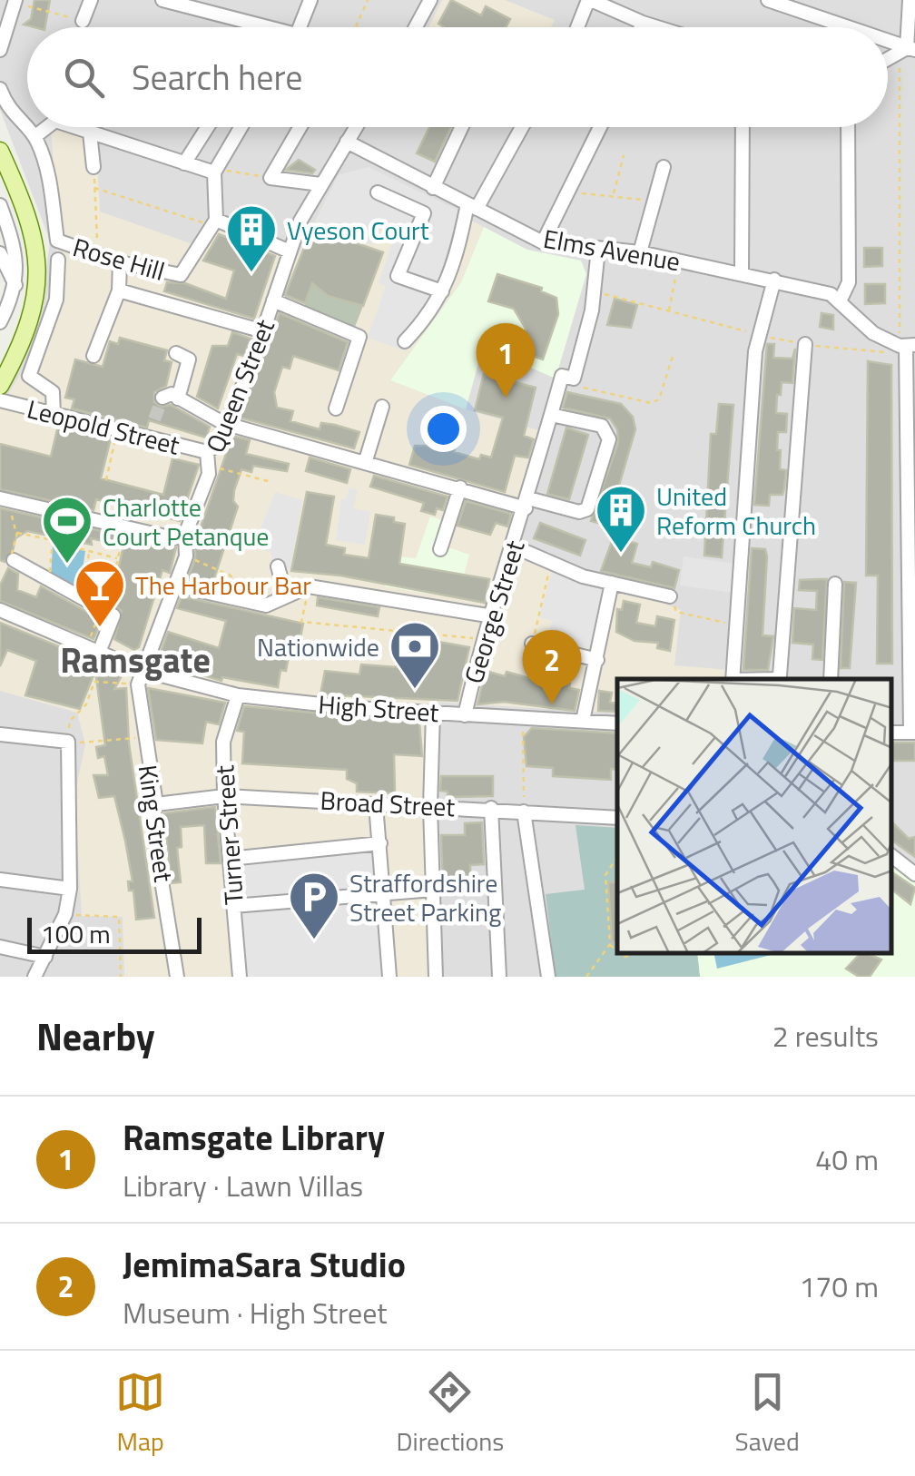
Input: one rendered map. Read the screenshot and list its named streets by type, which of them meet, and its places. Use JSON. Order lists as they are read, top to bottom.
{
  "streets": {
    "street": [
      "Elms Avenue",
      "Rose Hill",
      "Queen Street",
      "Leopold Street",
      "George Street",
      "High Street",
      "Broad Street",
      "King Street",
      "Turner Street"
    ]
  },
  "crossings": [
    ["Elms Avenue", "Queen Street"],
    ["Queen Street", "Leopold Street"],
    ["Queen Street", "High Street"],
    ["Queen Street", "King Street"],
    ["George Street", "High Street"],
    ["High Street", "King Street"],
    ["High Street", "Turner Street"],
    ["Broad Street", "King Street"],
    ["Broad Street", "Turner Street"]
  ],
  "districts": ["Ramsgate"],
  "places": {
    "building": ["Vyeson Court", "United Reform Church"],
    "sports": ["Charlotte Court Petanque"],
    "bar": ["The Harbour Bar"],
    "bank": ["Nationwide"],
    "parking": ["Straffordshire Street Parking"]
  },
  "scale_bar": "100 m",
  "page": {
    "search": "Search here",
    "pins": ["1", "2"],
    "scale": "100 m",
    "heading": ["Nearby", "2 results"],
    "list": [
      {
        "mark": "1",
        "name": "Ramsgate Library",
        "note": "Library · Lawn Villas",
        "value": "40 m"
      },
      {
        "mark": "2",
        "name": "JemimaSara Studio",
        "note": "Museum · High Street",
        "value": "170 m"
      }
    ],
    "nav": ["Map", "Directions", "Saved"]
  }
}
